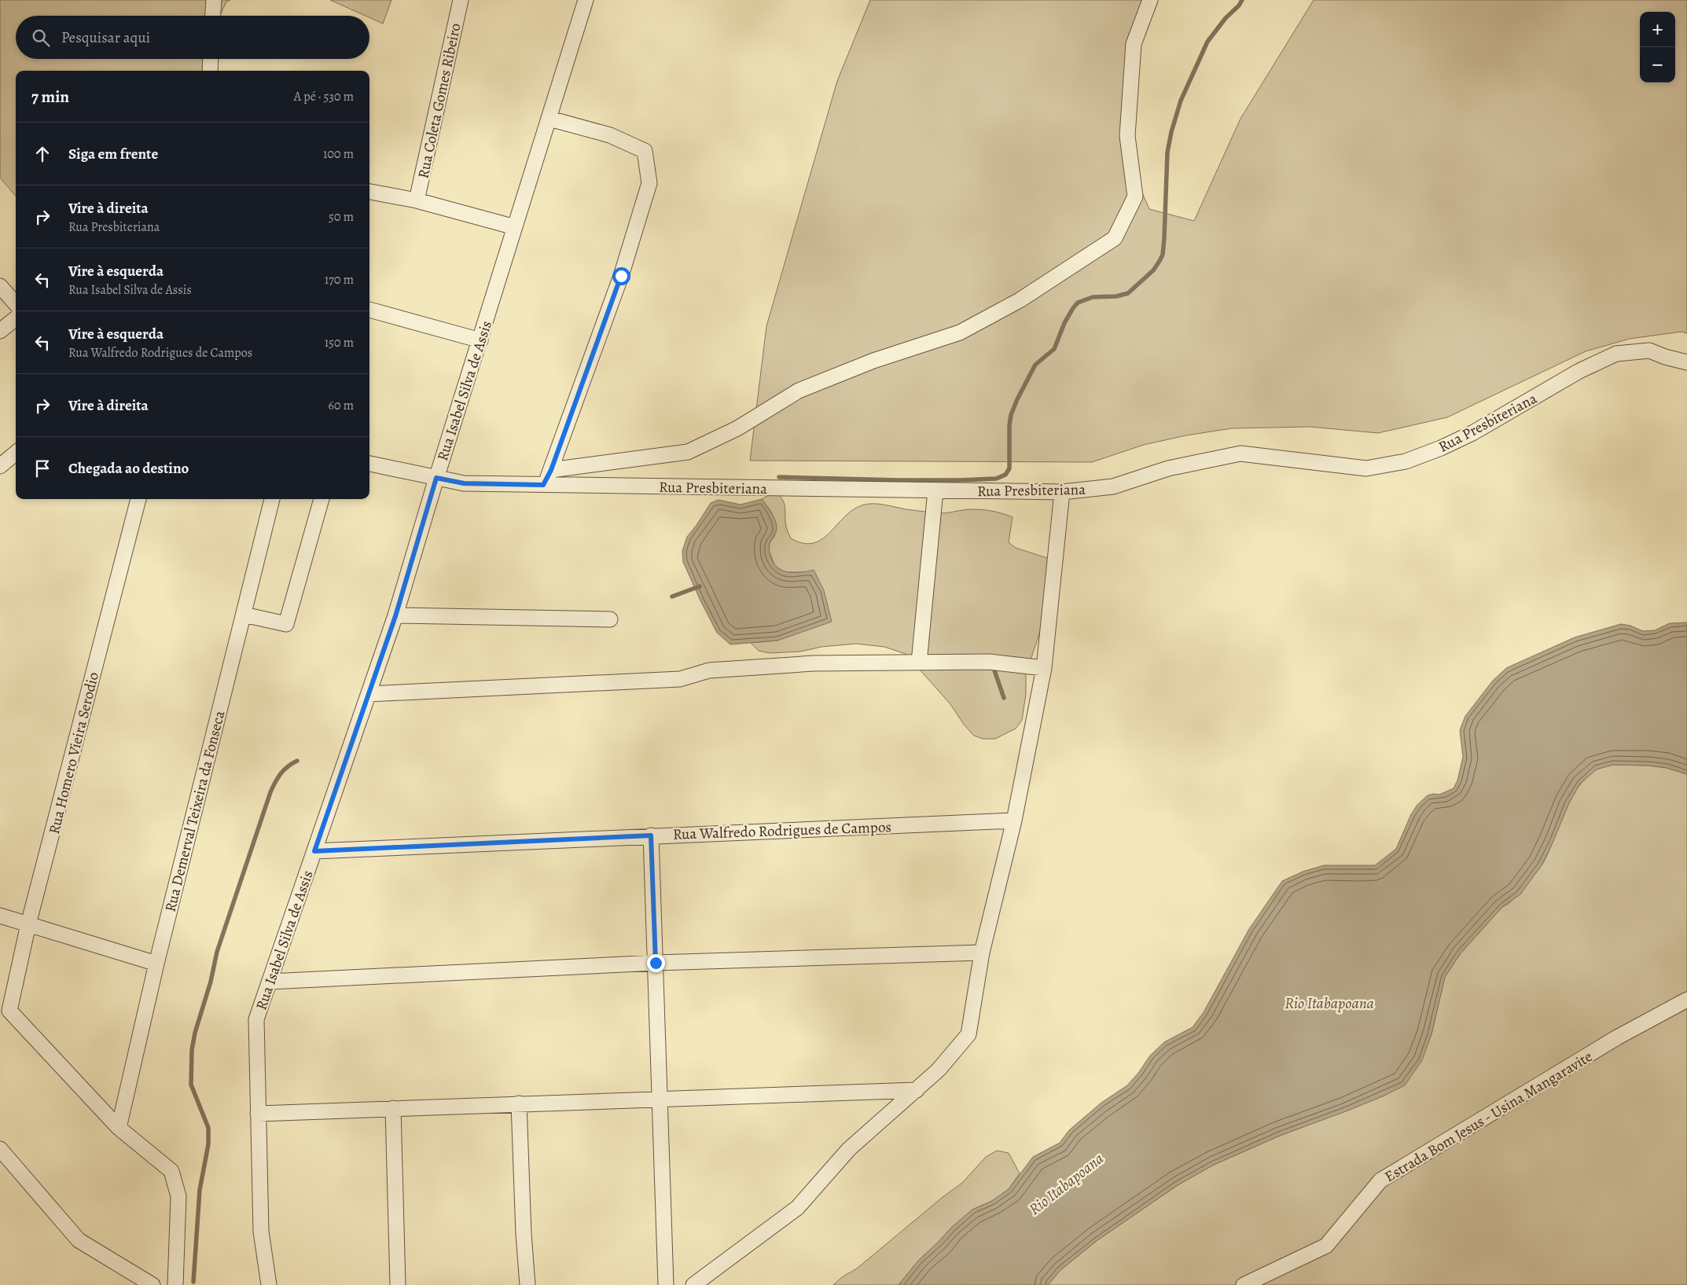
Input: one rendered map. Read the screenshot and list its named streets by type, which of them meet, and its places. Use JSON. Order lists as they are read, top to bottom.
{
  "streets": {
    "street": [
      "Rua Coleta Gomes Ribeiro",
      "Rua Isabel Silva de Assis",
      "Rua Presbiteriana",
      "Rua Homero Vieira Serodio",
      "Rua Demerval Teixeira da Fonseca",
      "Rua Walfredo Rodrigues de Campos",
      "Estrada Bom Jesus - Usina Mangaravite"
    ]
  },
  "crossings": [
    ["Rua Isabel Silva de Assis", "Rua Presbiteriana"],
    ["Rua Isabel Silva de Assis", "Rua Walfredo Rodrigues de Campos"],
    ["Rua Homero Vieira Serodio", "Rua Demerval Teixeira da Fonseca"]
  ],
  "water": ["Rio Itabapoana"],
  "page": {
    "map_buttons": ["+", "−"],
    "search": "Pesquisar aqui",
    "heading": ["7 min", "A pé · 530 m"],
    "list": [
      ["Siga em frente", "100 m"],
      ["Vire à direita", "Rua Presbiteriana", "50 m"],
      ["Vire à esquerda", "Rua Isabel Silva de Assis", "170 m"],
      ["Vire à esquerda", "Rua Walfredo Rodrigues de Campos", "150 m"],
      ["Vire à direita", "60 m"],
      "Chegada ao destino"
    ]
  }
}
